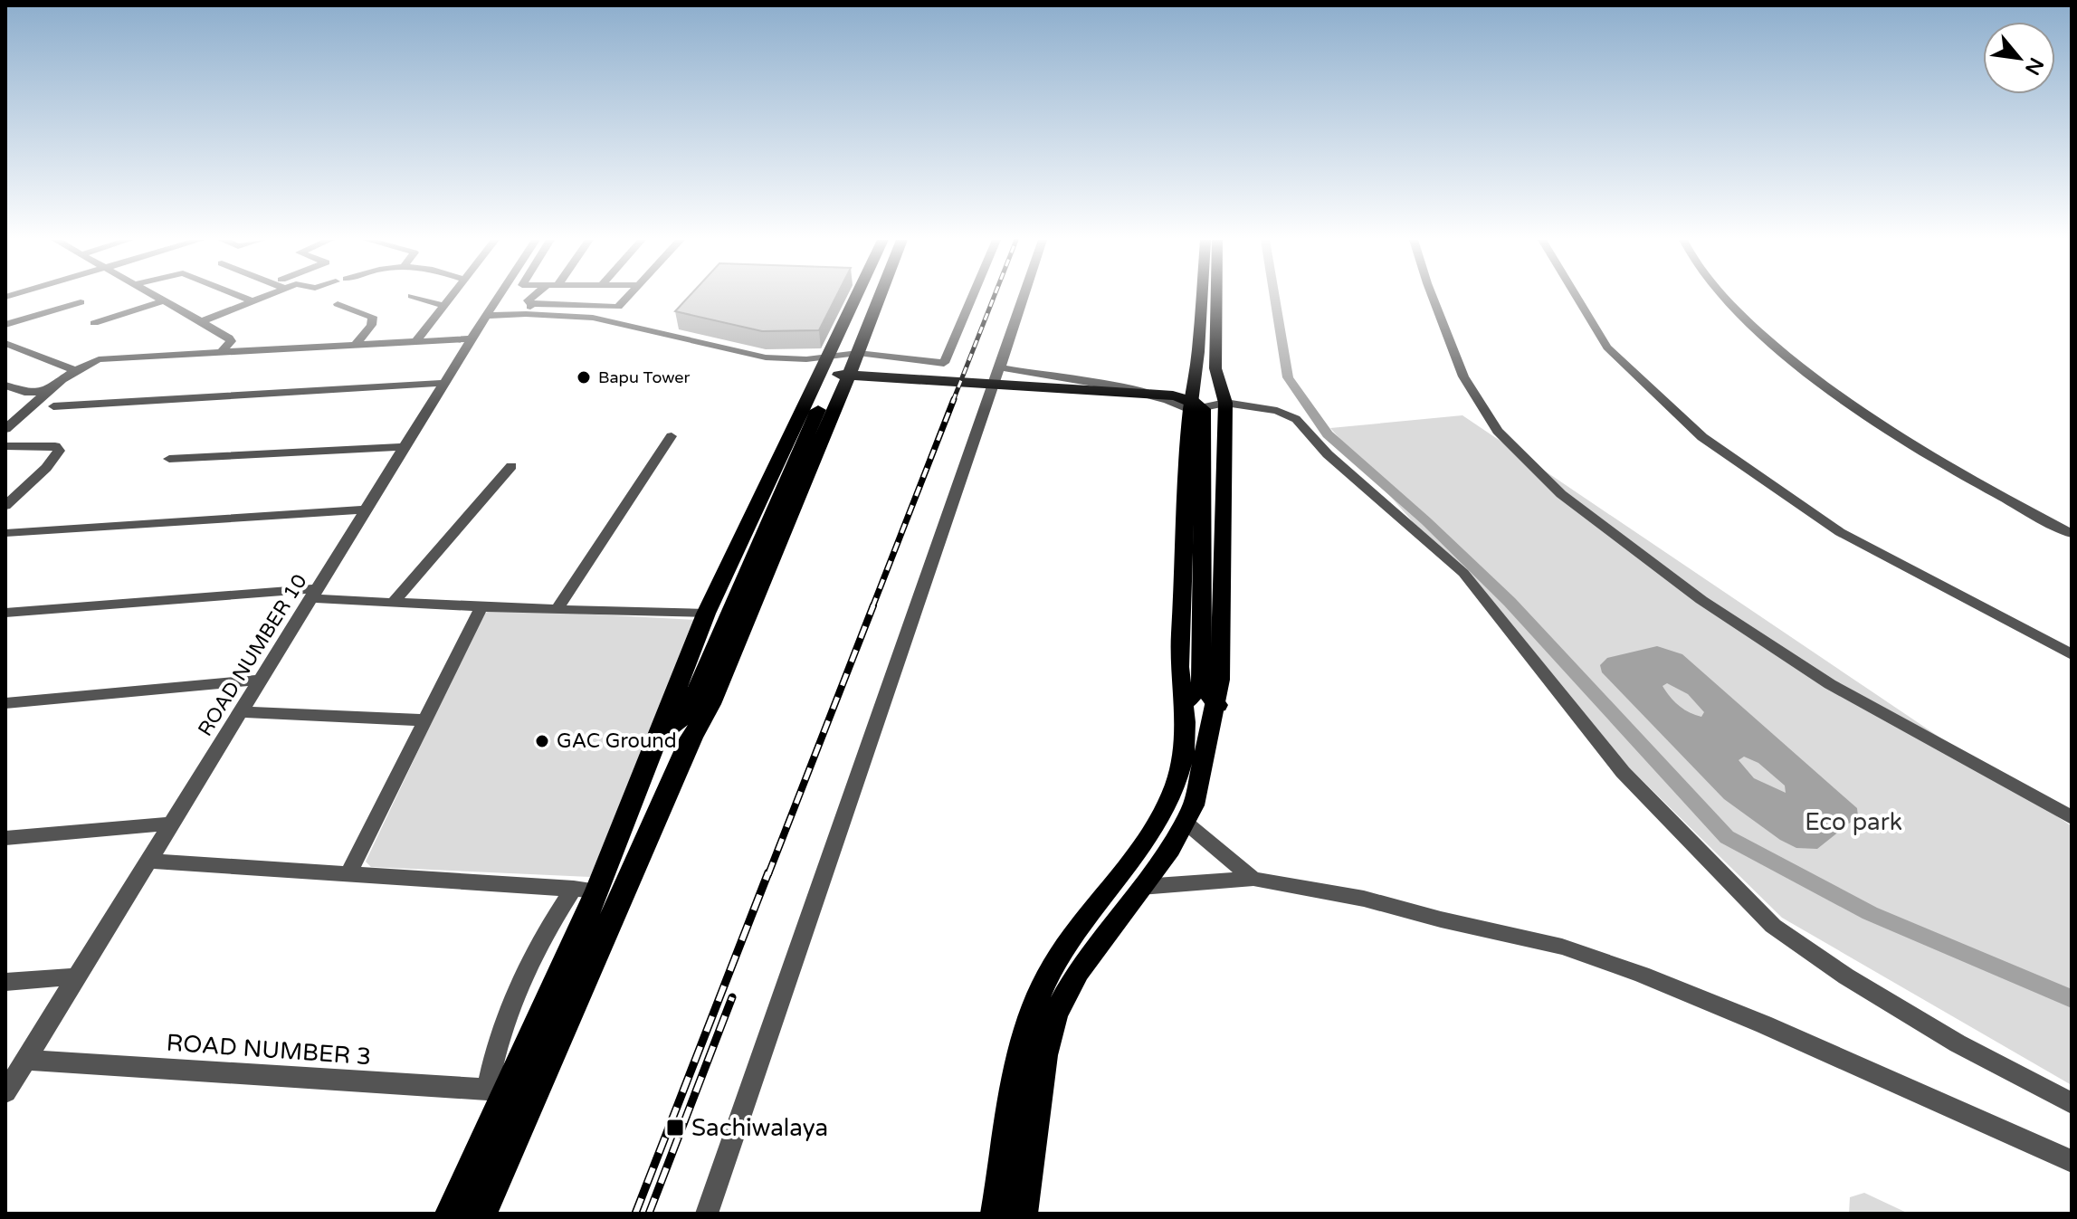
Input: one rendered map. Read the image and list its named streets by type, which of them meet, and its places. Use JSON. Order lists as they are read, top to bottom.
{
  "streets": {
    "street": ["ROAD NUMBER 10", "ROAD NUMBER 3"]
  },
  "crossings": [
    ["ROAD NUMBER 10", "ROAD NUMBER 3"]
  ],
  "parks": ["Eco park"],
  "places": {
    "other": ["Bapu Tower", "GAC Ground"],
    "transit": ["Sachiwalaya"]
  },
  "north": "bottom right"
}
